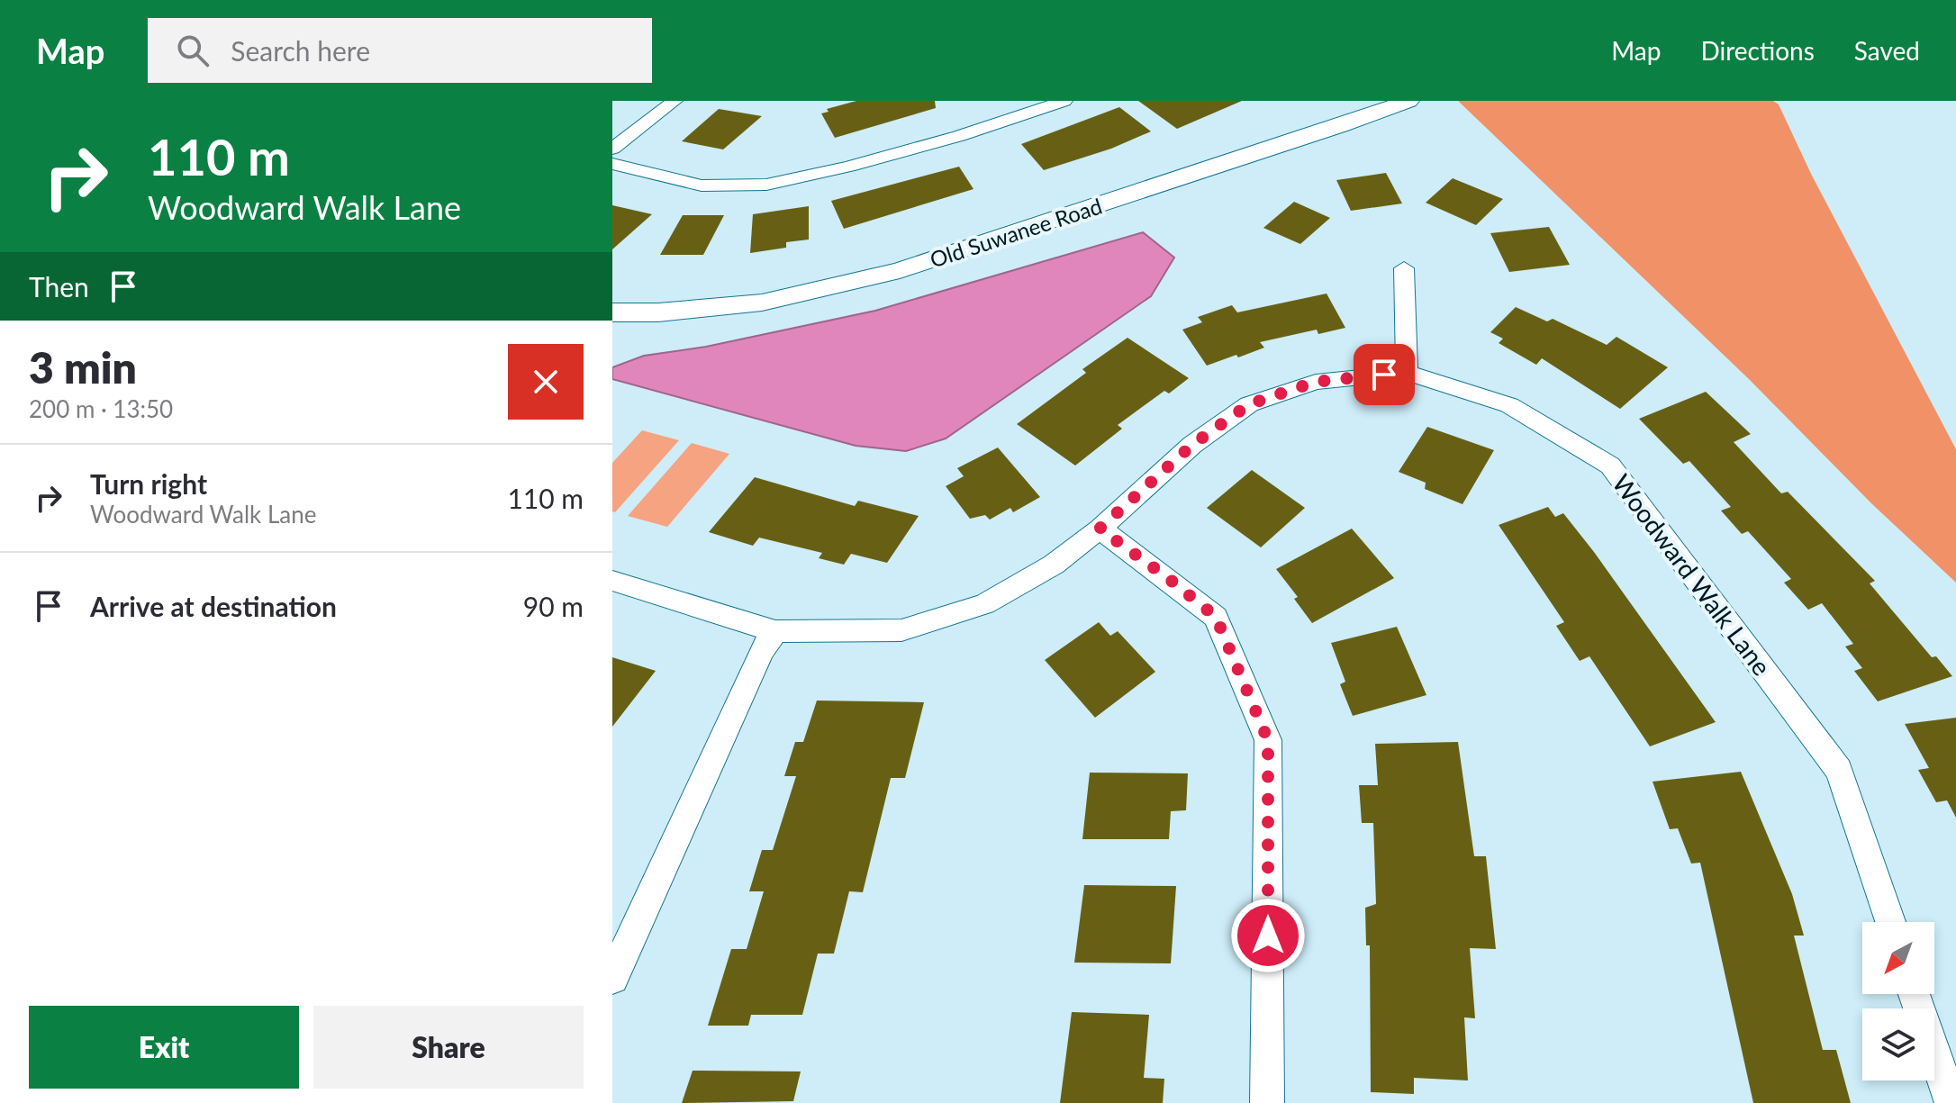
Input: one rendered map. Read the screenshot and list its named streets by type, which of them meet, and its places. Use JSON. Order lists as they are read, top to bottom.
{
  "streets": {
    "street": ["Old Suwanee Road", "Woodward Walk Lane"]
  },
  "north": "bottom left",
  "page": {
    "header": "Map",
    "search": "Search here",
    "nav": ["Map", "Directions", "Saved"],
    "turn": ["110 m", "Woodward Walk Lane"],
    "then": "Then",
    "heading": ["3 min", "200 m · 13:50"],
    "list": [
      {
        "name": "Turn right",
        "note": "Woodward Walk Lane",
        "value": "110 m"
      },
      {
        "name": "Arrive at destination",
        "value": "90 m"
      }
    ],
    "buttons": ["Exit", "Share"]
  }
}
